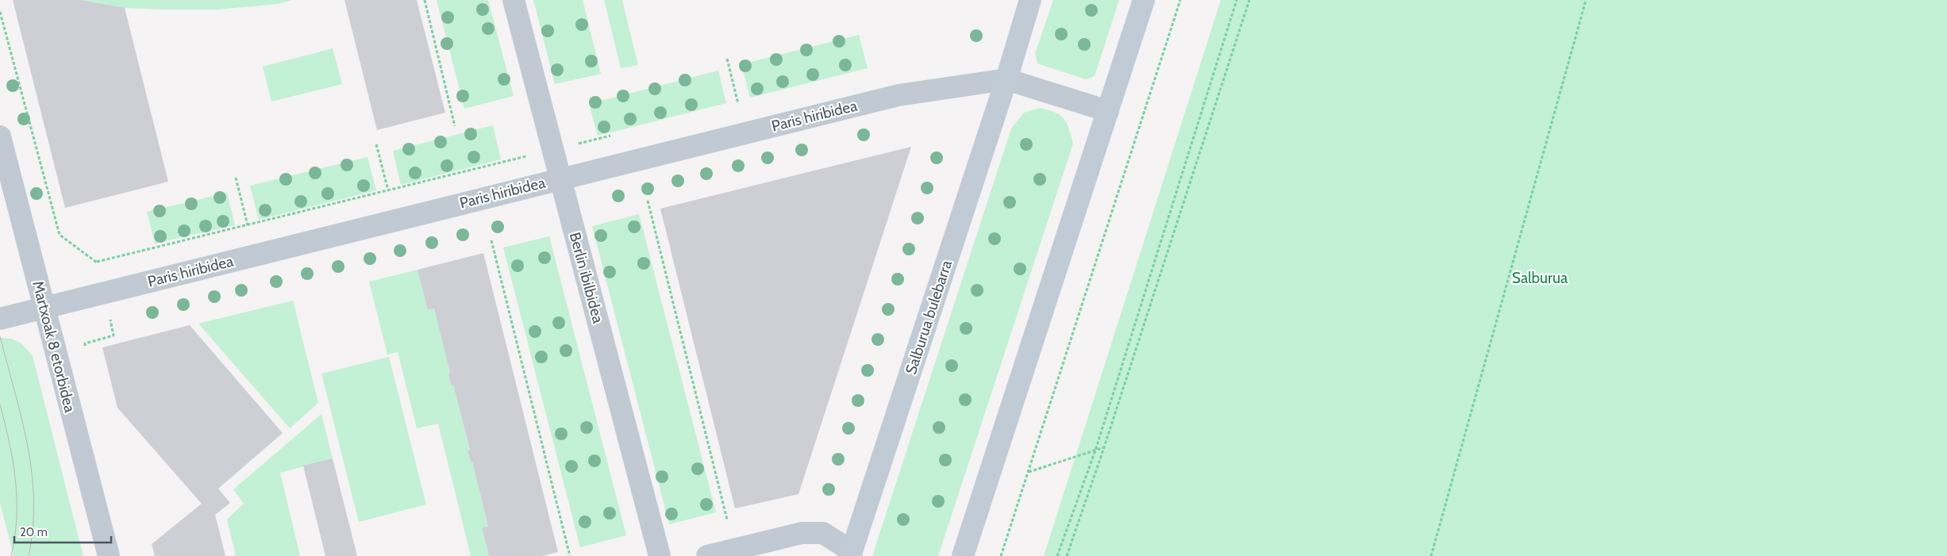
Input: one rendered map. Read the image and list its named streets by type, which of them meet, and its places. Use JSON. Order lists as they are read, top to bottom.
{
  "streets": {
    "main road": ["Salburua bulebarra"],
    "street": ["Paris hiribidea", "Berlin ibilbidea", "Martxoak 8 etorbidea"]
  },
  "crossings": [
    ["Paris hiribidea", "Berlin ibilbidea"],
    ["Paris hiribidea", "Salburua bulebarra"],
    ["Paris hiribidea", "Martxoak 8 etorbidea"]
  ],
  "parks": ["Salburua"],
  "scale_bar": "20 m"
}
